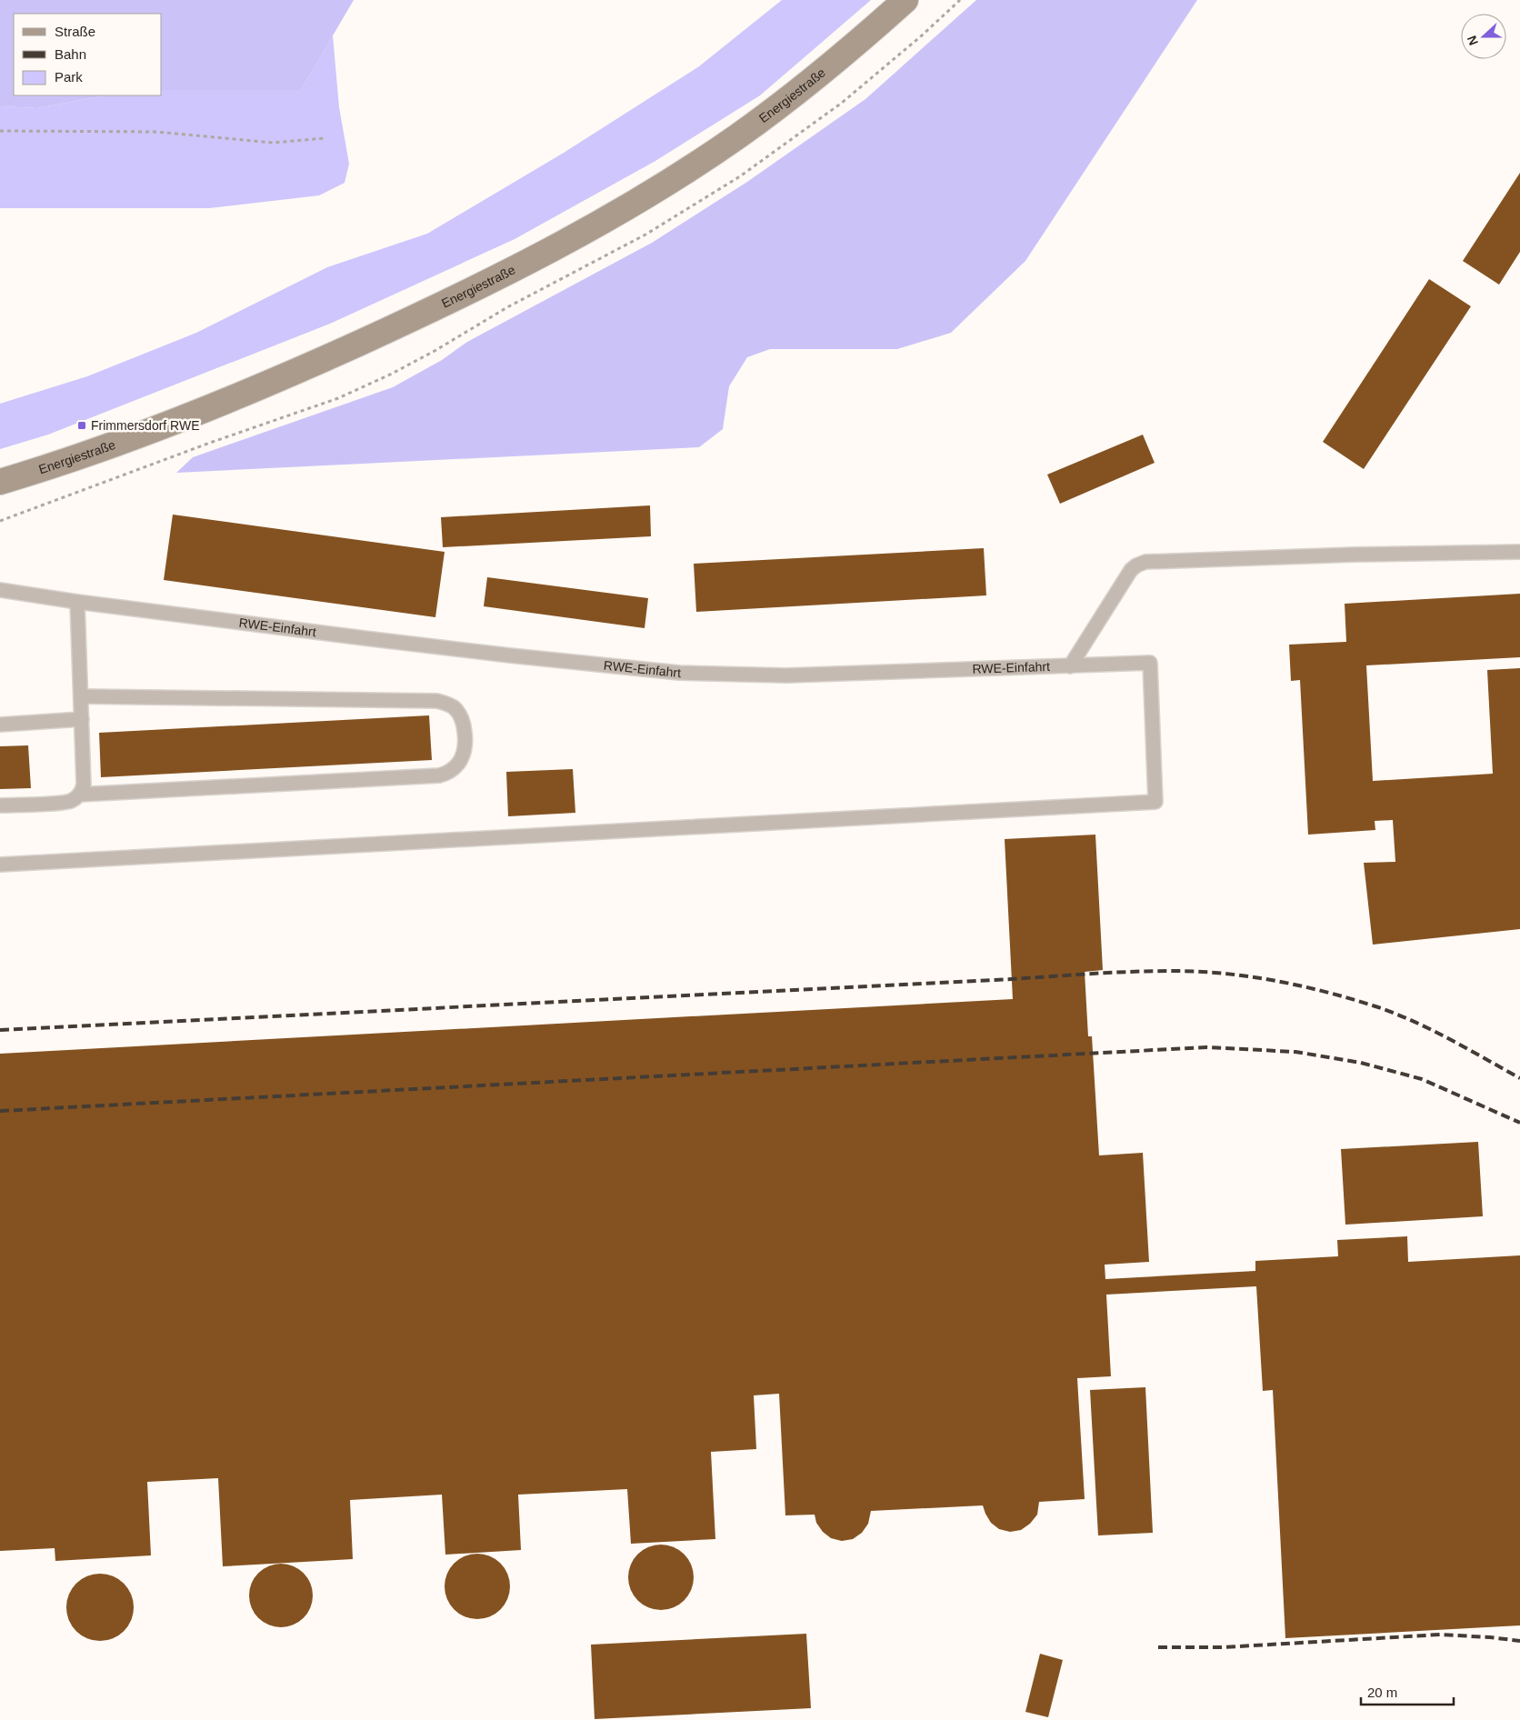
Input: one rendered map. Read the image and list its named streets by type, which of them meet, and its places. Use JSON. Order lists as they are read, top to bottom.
{
  "streets": {
    "main road": ["Energiestraße"],
    "lane": ["RWE-Einfahrt"]
  },
  "places": {
    "transit": ["Frimmersdorf RWE"]
  },
  "legend": ["Straße", "Bahn", "Park"],
  "scale_bar": "20 m",
  "north": "left"
}
